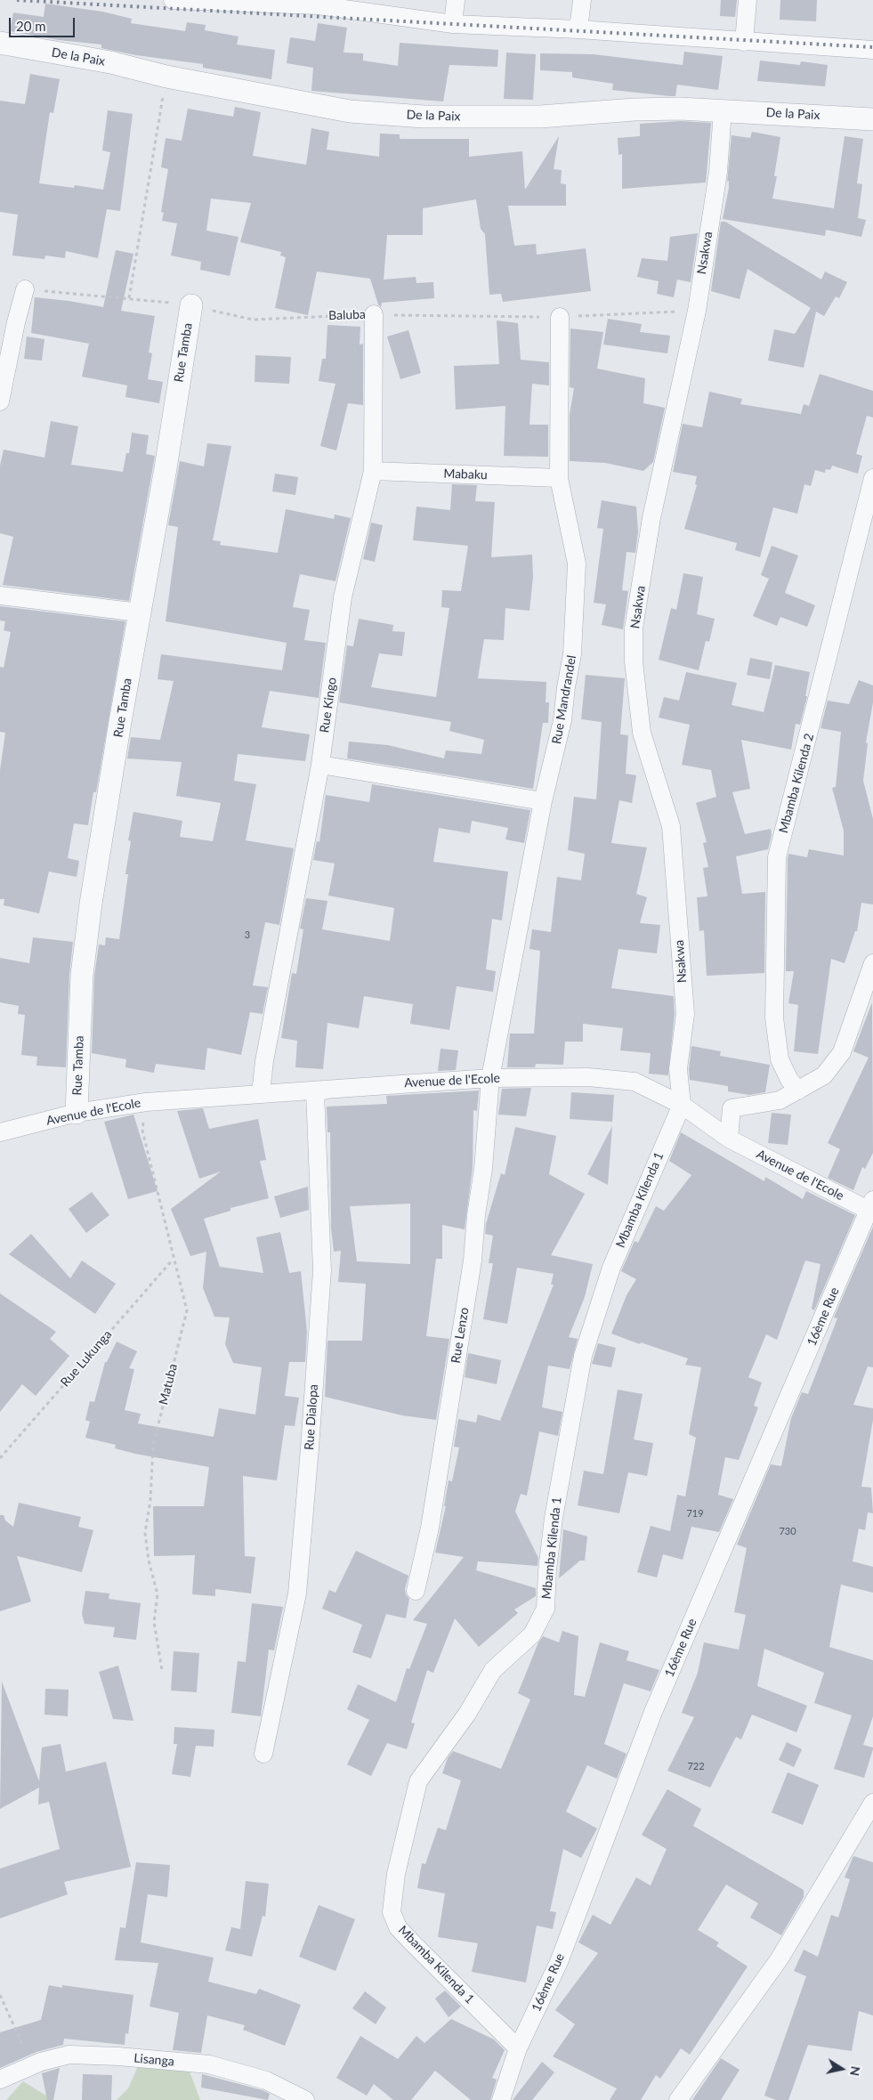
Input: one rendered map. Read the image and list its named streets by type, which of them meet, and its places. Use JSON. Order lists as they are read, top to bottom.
{
  "streets": {
    "street": [
      "De la Paix",
      "Nsakwa",
      "Rue Tamba",
      "Mabaku",
      "Rue Mandrandel",
      "Rue Kingo",
      "Mbamba Kilenda 2",
      "Avenue de l'Ecole",
      "Mbamba Kilenda 1",
      "16ème Rue",
      "Rue Lenzo",
      "Rue Dialopa",
      "Lisanga"
    ],
    "path": ["Baluba", "Rue Lukunga", "Matuba"]
  },
  "crossings": [
    ["De la Paix", "Nsakwa"],
    ["Nsakwa", "Baluba"],
    ["Nsakwa", "Avenue de l'Ecole"],
    ["Nsakwa", "Mbamba Kilenda 1"],
    ["Baluba", "Rue Tamba"],
    ["Baluba", "Rue Mandrandel"],
    ["Baluba", "Rue Kingo"],
    ["Rue Tamba", "Avenue de l'Ecole"],
    ["Mabaku", "Rue Mandrandel"],
    ["Mabaku", "Rue Kingo"],
    ["Rue Mandrandel", "Avenue de l'Ecole"],
    ["Rue Mandrandel", "Rue Lenzo"],
    ["Rue Kingo", "Avenue de l'Ecole"],
    ["Avenue de l'Ecole", "Mbamba Kilenda 1"],
    ["Avenue de l'Ecole", "16ème Rue"],
    ["Avenue de l'Ecole", "Rue Lenzo"],
    ["Avenue de l'Ecole", "Matuba"],
    ["Avenue de l'Ecole", "Rue Dialopa"],
    ["Mbamba Kilenda 1", "16ème Rue"],
    ["Rue Lukunga", "Matuba"]
  ],
  "house_numbers": [
    "3",
    "719",
    "730",
    "722"
  ],
  "scale_bar": "20 m",
  "north": "right"
}
